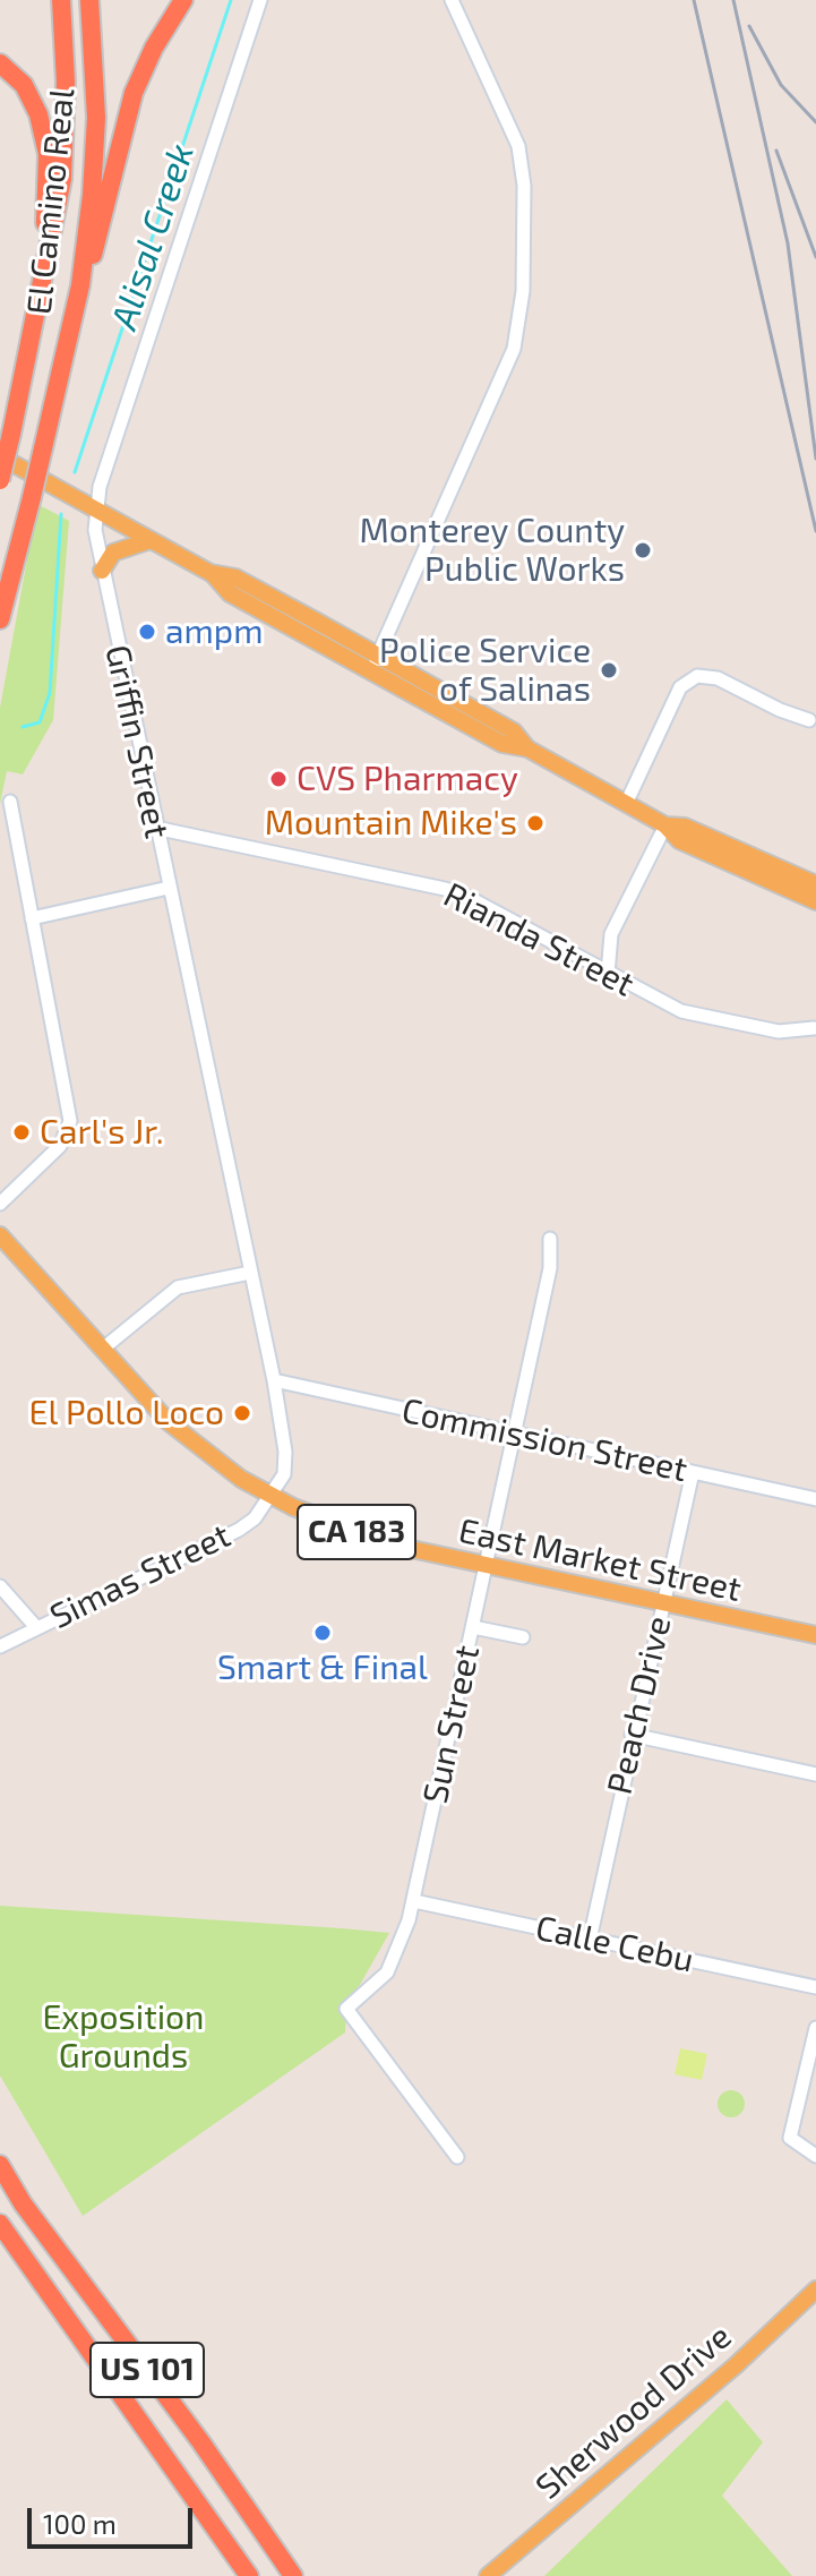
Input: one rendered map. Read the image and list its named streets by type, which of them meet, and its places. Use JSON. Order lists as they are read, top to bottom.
{
  "streets": {
    "highway": ["El Camino Real", "US 101"],
    "main road": ["CA 183", "East Market Street", "Sherwood Drive"],
    "street": [
      "Griffin Street",
      "Rianda Street",
      "Commission Street",
      "Simas Street",
      "Peach Drive",
      "Sun Street",
      "Calle Cebu"
    ]
  },
  "crossings": [
    ["Griffin Street", "Rianda Street"],
    ["Griffin Street", "Commission Street"],
    ["Griffin Street", "East Market Street"],
    ["Griffin Street", "Simas Street"],
    ["Commission Street", "Peach Drive"],
    ["Commission Street", "Sun Street"],
    ["East Market Street", "Simas Street"],
    ["East Market Street", "Peach Drive"],
    ["East Market Street", "Sun Street"],
    ["Peach Drive", "Calle Cebu"],
    ["Sun Street", "Calle Cebu"]
  ],
  "water": ["Alisal Creek"],
  "parks": ["Exposition Grounds"],
  "places": [
    "Monterey County Public Works",
    "ampm",
    "Police Service of Salinas",
    "CVS Pharmacy",
    "Mountain Mike's",
    "Carl's Jr.",
    "El Pollo Loco",
    "Smart & Final"
  ],
  "scale_bar": "100 m"
}
